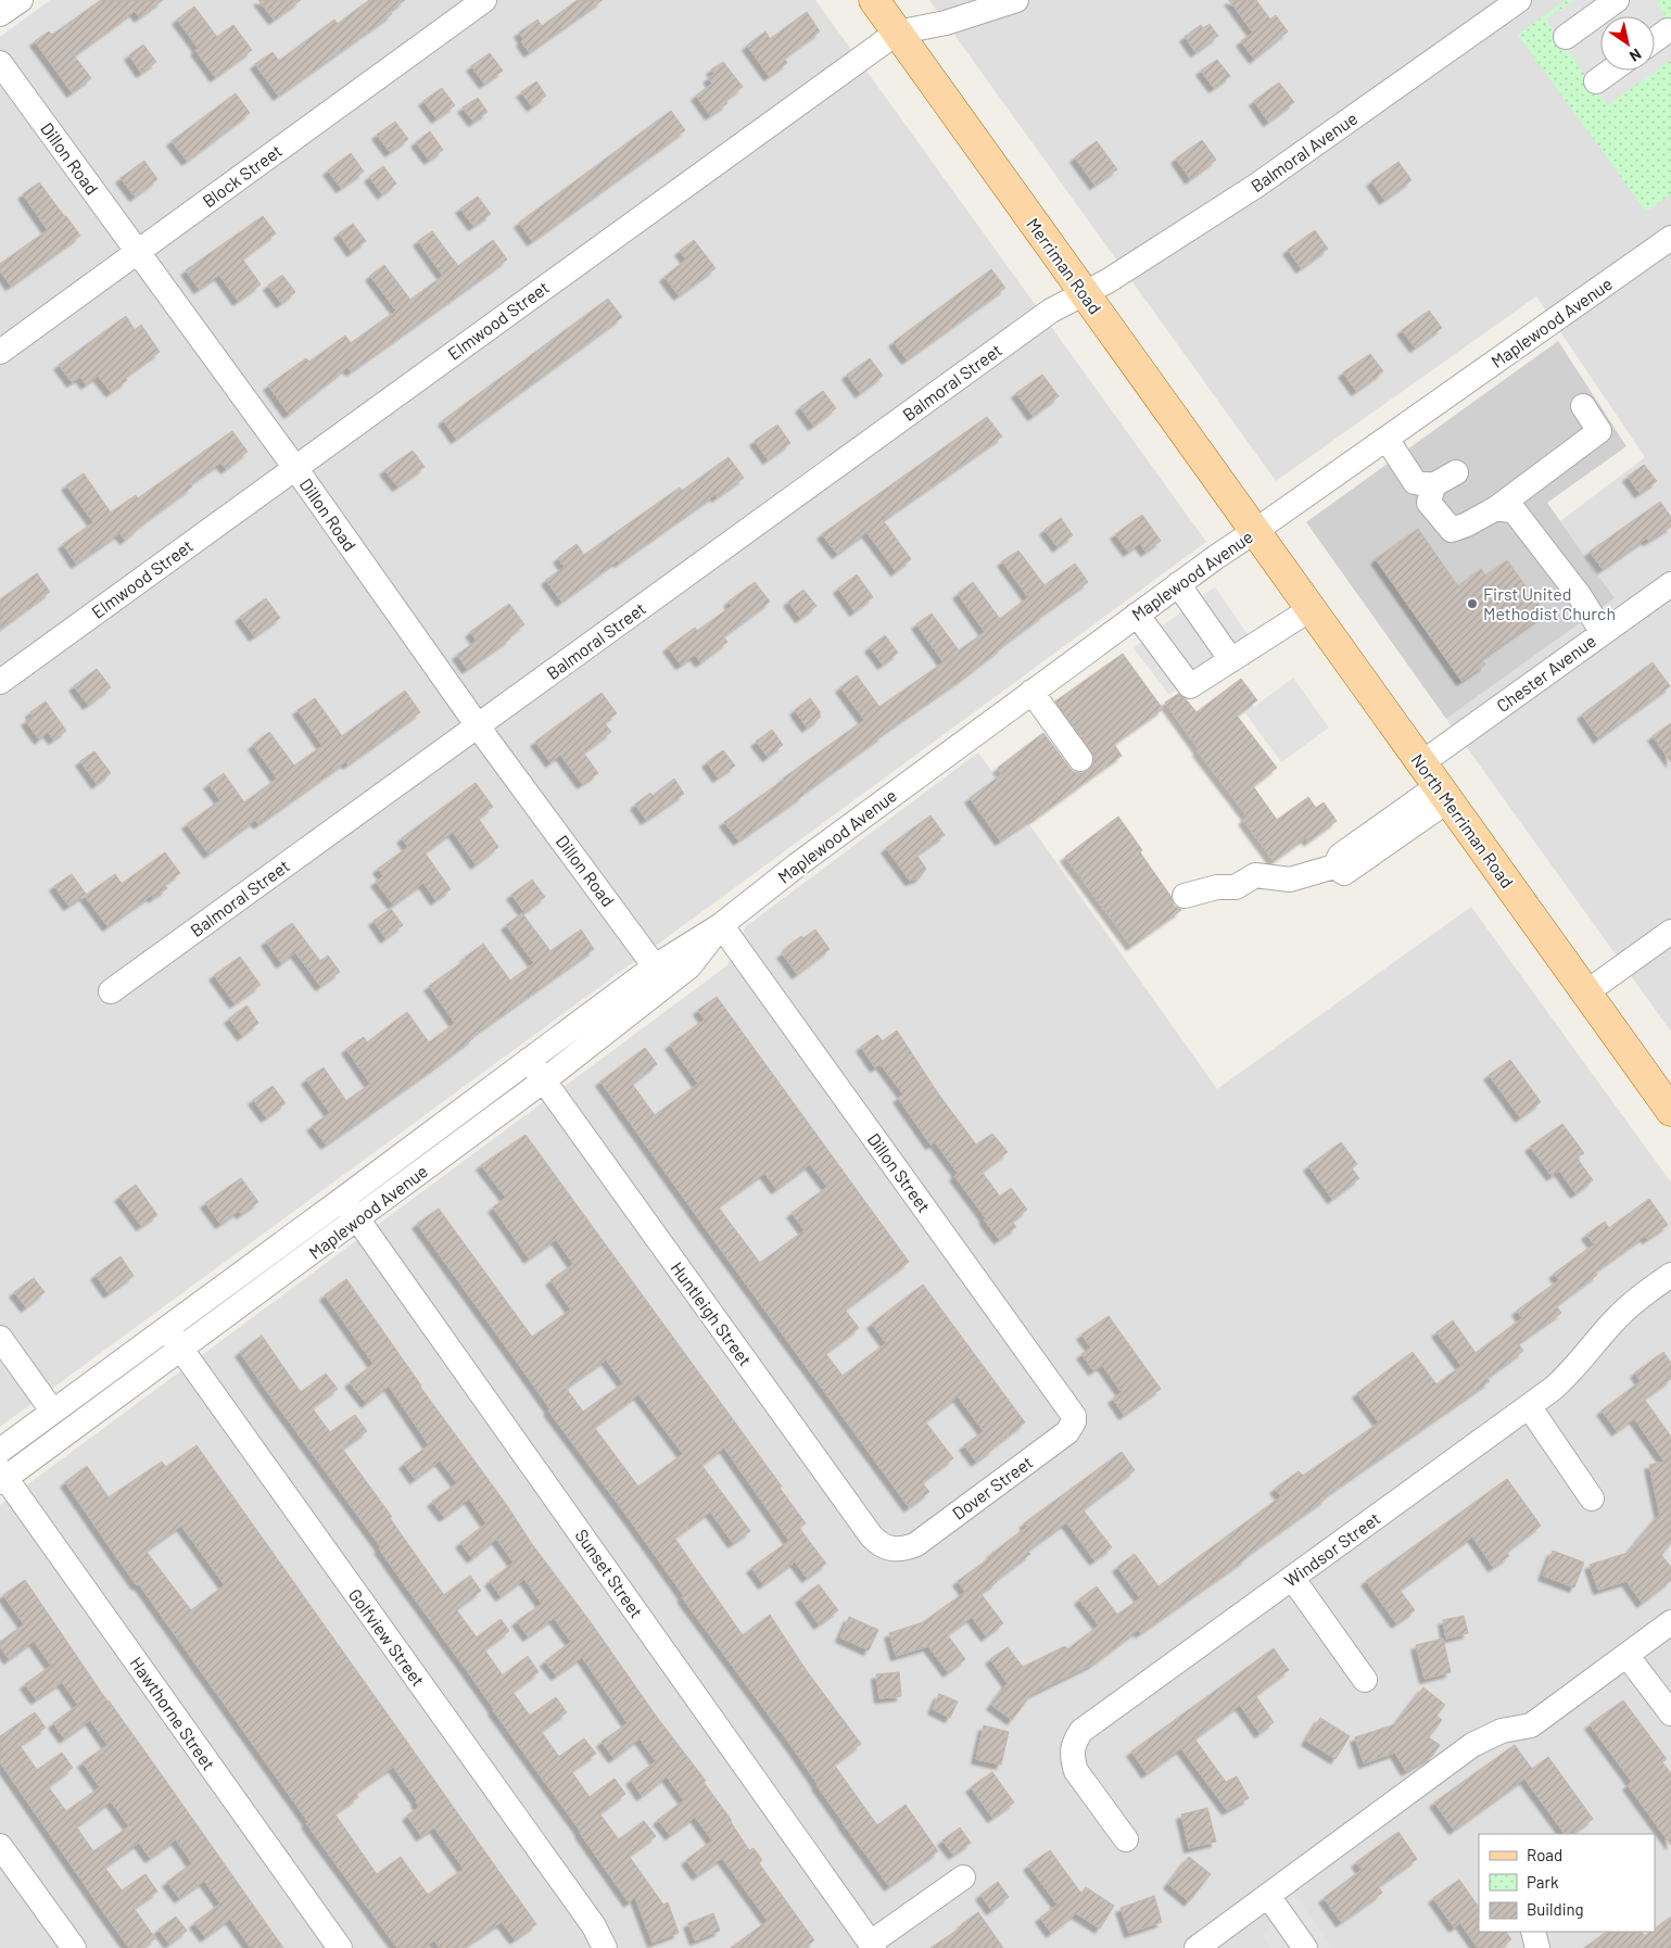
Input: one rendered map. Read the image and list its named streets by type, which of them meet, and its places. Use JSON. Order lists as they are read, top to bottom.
{
  "streets": {
    "main road": ["Merriman Road", "North Merriman Road"],
    "street": [
      "Balmoral Avenue",
      "Dillon Road",
      "Block Street",
      "Elmwood Street",
      "Maplewood Avenue",
      "Balmoral Street",
      "Chester Avenue",
      "Dillon Street",
      "Huntleigh Street",
      "Dover Street",
      "Windsor Street",
      "Sunset Street",
      "Golfview Street",
      "Hawthorne Street"
    ]
  },
  "crossings": [
    ["Balmoral Avenue", "Merriman Road"],
    ["Balmoral Avenue", "Balmoral Street"],
    ["Dillon Road", "Block Street"],
    ["Dillon Road", "Elmwood Street"],
    ["Dillon Road", "Maplewood Avenue"],
    ["Dillon Road", "Balmoral Street"],
    ["Merriman Road", "Elmwood Street"],
    ["Merriman Road", "Maplewood Avenue"],
    ["Merriman Road", "Balmoral Street"],
    ["Merriman Road", "North Merriman Road"],
    ["Maplewood Avenue", "North Merriman Road"],
    ["Maplewood Avenue", "Dillon Street"],
    ["Maplewood Avenue", "Huntleigh Street"],
    ["Maplewood Avenue", "Sunset Street"],
    ["Maplewood Avenue", "Golfview Street"],
    ["Maplewood Avenue", "Hawthorne Street"],
    ["Chester Avenue", "North Merriman Road"],
    ["Dillon Street", "Dover Street"],
    ["Huntleigh Street", "Dover Street"]
  ],
  "places": ["First United Methodist Church"],
  "legend": ["Road", "Park", "Building"],
  "north": "bottom right"
}
